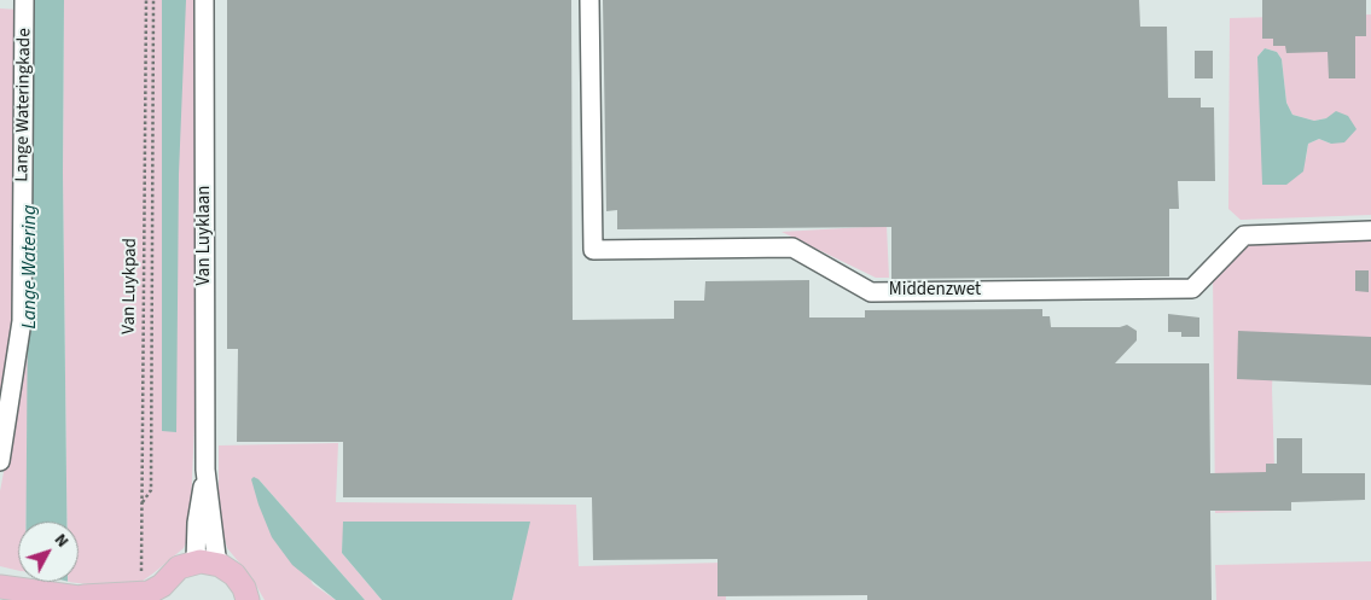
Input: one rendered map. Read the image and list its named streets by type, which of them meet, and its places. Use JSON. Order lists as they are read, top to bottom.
{
  "streets": {
    "street": ["Lange Wateringkade", "Van Luyklaan", "Middenzwet"],
    "path": ["Van Luykpad"]
  },
  "water": ["Lange Watering"],
  "north": "top right"
}
